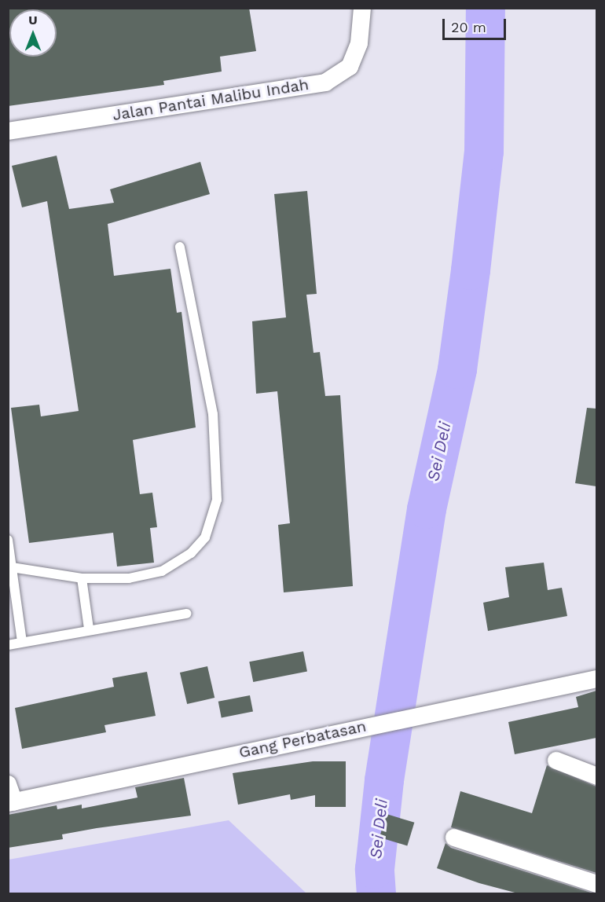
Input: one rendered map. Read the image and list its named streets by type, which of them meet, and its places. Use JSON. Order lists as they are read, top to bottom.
{
  "streets": {
    "street": ["Jalan Pantai Malibu Indah", "Gang Perbatasan"]
  },
  "water": ["Sei Deli"],
  "scale_bar": "20 m",
  "north": "top"
}
